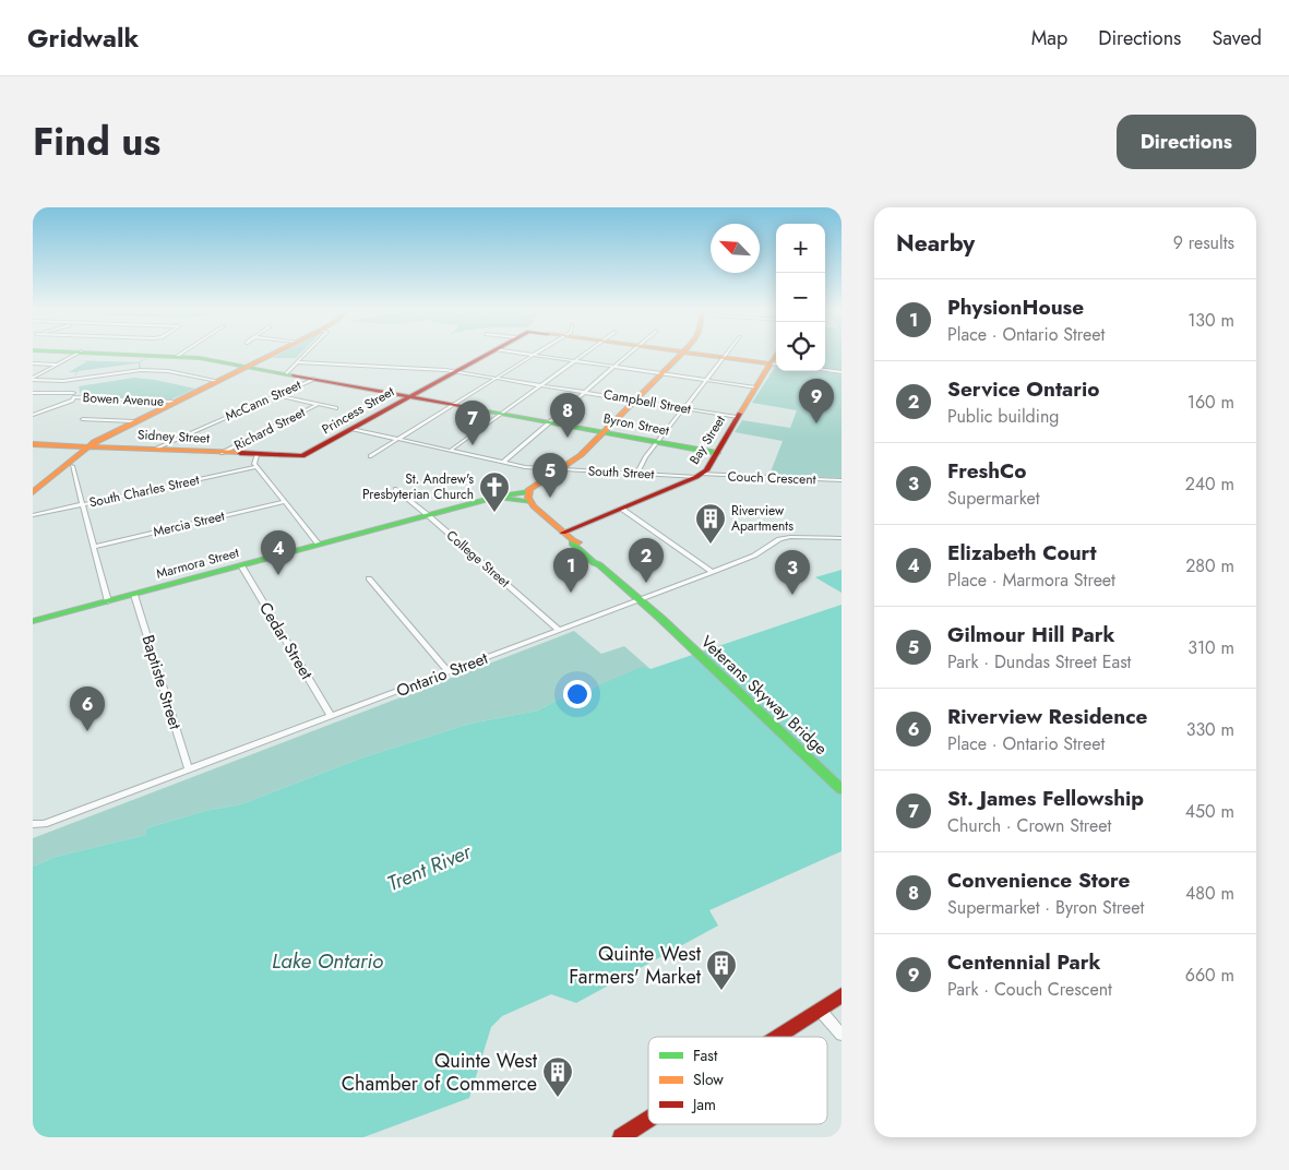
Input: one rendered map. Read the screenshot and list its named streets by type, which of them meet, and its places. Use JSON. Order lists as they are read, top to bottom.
{
  "streets": {
    "street": [
      "Bowen Avenue",
      "McCann Street",
      "Campbell Street",
      "Princess Street",
      "Byron Street",
      "Richard Street",
      "Sidney Street",
      "Bay Street",
      "South Street",
      "Couch Crescent",
      "South Charles Street",
      "Mercia Street",
      "College Street",
      "Marmora Street",
      "Cedar Street",
      "Ontario Street",
      "Baptiste Street",
      "Veterans Skyway Bridge"
    ]
  },
  "crossings": [
    ["McCann Street", "Byron Street"],
    ["McCann Street", "Sidney Street"],
    ["Campbell Street", "Princess Street"],
    ["Campbell Street", "Bay Street"],
    ["Princess Street", "Byron Street"],
    ["Princess Street", "Sidney Street"],
    ["Princess Street", "South Street"],
    ["Byron Street", "Bay Street"],
    ["Richard Street", "Sidney Street"],
    ["Bay Street", "South Street"],
    ["Bay Street", "Couch Crescent"],
    ["Bay Street", "Veterans Skyway Bridge"],
    ["South Street", "Couch Crescent"],
    ["College Street", "Marmora Street"],
    ["College Street", "Ontario Street"],
    ["Marmora Street", "Cedar Street"],
    ["Marmora Street", "Baptiste Street"],
    ["Marmora Street", "Veterans Skyway Bridge"],
    ["Cedar Street", "Ontario Street"],
    ["Ontario Street", "Baptiste Street"],
    ["Ontario Street", "Veterans Skyway Bridge"]
  ],
  "water": ["Trent River", "Lake Ontario"],
  "places": {
    "church": ["St. Andrew's Presbyterian Church"],
    "building": ["Riverview Apartments", "Quinte West Farmers' Market", "Quinte West Chamber of Commerce"]
  },
  "legend": ["Fast", "Slow", "Jam"],
  "north": "top left",
  "page": {
    "header": "Gridwalk",
    "nav": ["Map", "Directions", "Saved"],
    "title": "Find us",
    "buttons": "Directions",
    "heading": ["Nearby", "9 results"],
    "map_buttons": ["+", "−"],
    "list": [
      {
        "mark": "1",
        "name": "PhysionHouse",
        "note": "Place · Ontario Street",
        "value": "130 m"
      },
      {
        "mark": "2",
        "name": "Service Ontario",
        "note": "Public building",
        "value": "160 m"
      },
      {
        "mark": "3",
        "name": "FreshCo",
        "note": "Supermarket",
        "value": "240 m"
      },
      {
        "mark": "4",
        "name": "Elizabeth Court",
        "note": "Place · Marmora Street",
        "value": "280 m"
      },
      {
        "mark": "5",
        "name": "Gilmour Hill Park",
        "note": "Park · Dundas Street East",
        "value": "310 m"
      },
      {
        "mark": "6",
        "name": "Riverview Residence",
        "note": "Place · Ontario Street",
        "value": "330 m"
      },
      {
        "mark": "7",
        "name": "St. James Fellowship",
        "note": "Church · Crown Street",
        "value": "450 m"
      },
      {
        "mark": "8",
        "name": "Convenience Store",
        "note": "Supermarket · Byron Street",
        "value": "480 m"
      },
      {
        "mark": "9",
        "name": "Centennial Park",
        "note": "Park · Couch Crescent",
        "value": "660 m"
      }
    ],
    "pins": [
      "9",
      "8",
      "7",
      "5",
      "4",
      "2",
      "1",
      "3",
      "6"
    ]
  }
}
